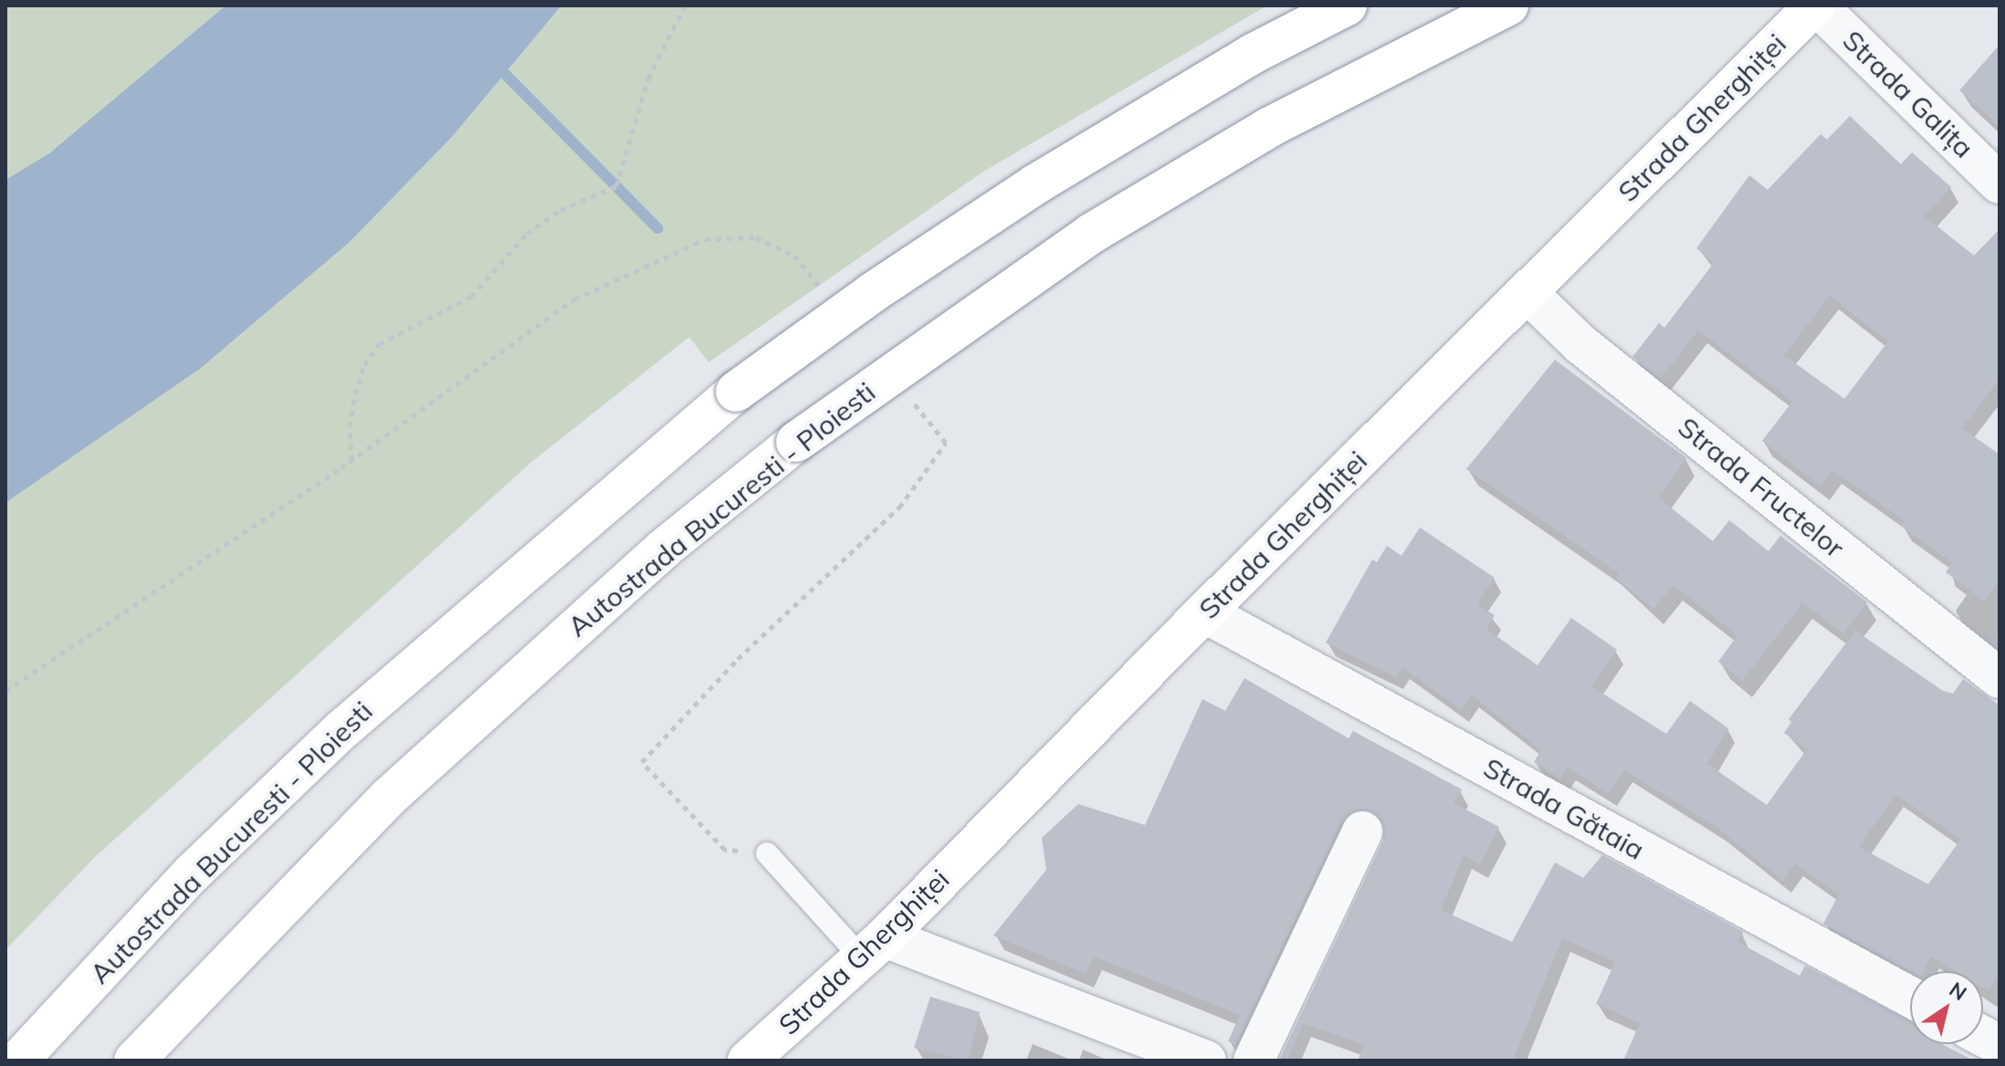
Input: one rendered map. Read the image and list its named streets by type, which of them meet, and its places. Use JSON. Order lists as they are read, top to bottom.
{
  "streets": {
    "main road": ["Strada Gherghiței", "Autostrada Bucuresti - Ploiesti"],
    "street": ["Strada Galița", "Strada Fructelor", "Strada Gătaia"]
  },
  "crossings": [
    ["Strada Galița", "Strada Gherghiței"],
    ["Strada Gherghiței", "Strada Fructelor"],
    ["Strada Gherghiței", "Strada Gătaia"]
  ],
  "north": "top right"
}
